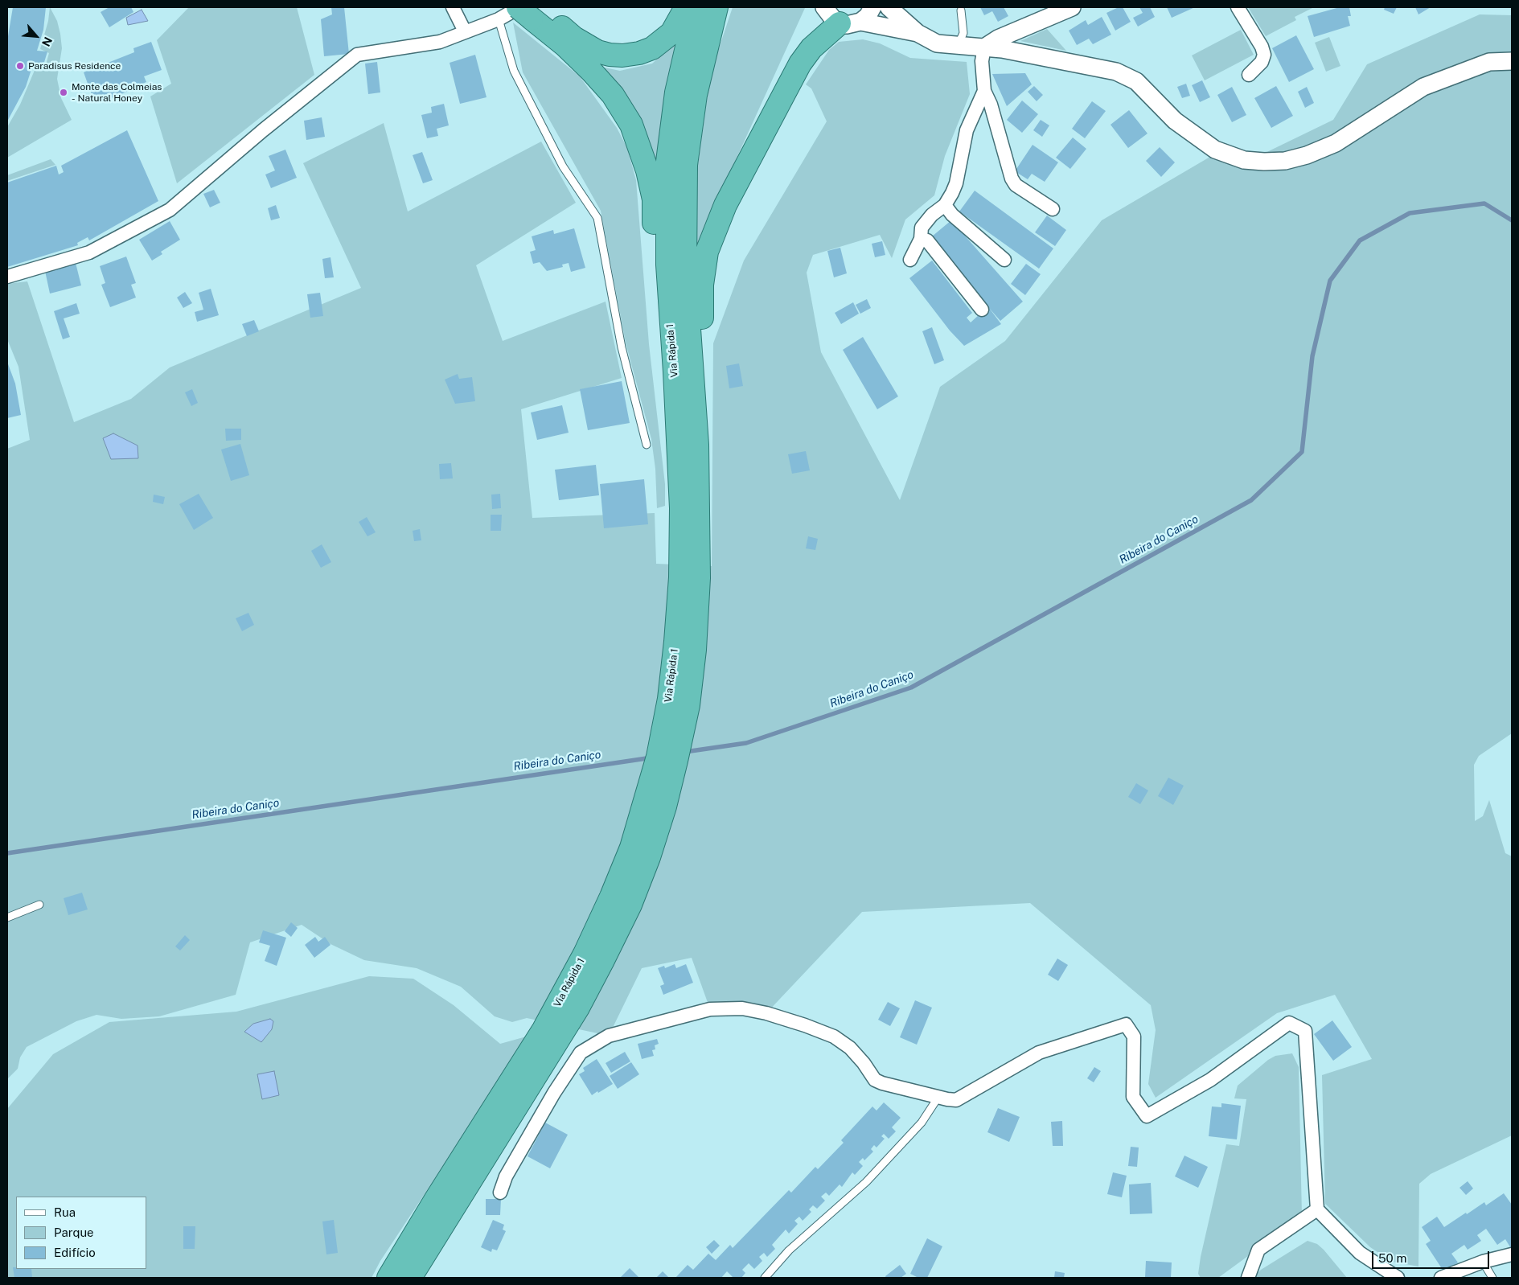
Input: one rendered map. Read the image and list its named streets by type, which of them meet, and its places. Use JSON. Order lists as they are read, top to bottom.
{
  "streets": {
    "highway": ["Via Rápida 1"]
  },
  "water": ["Ribeira do Caniço"],
  "places": ["Paradisus Residence", "Monte das Colmeias - Natural Honey"],
  "legend": ["Rua", "Parque", "Edifício"],
  "scale_bar": "50 m",
  "north": "bottom right"
}
